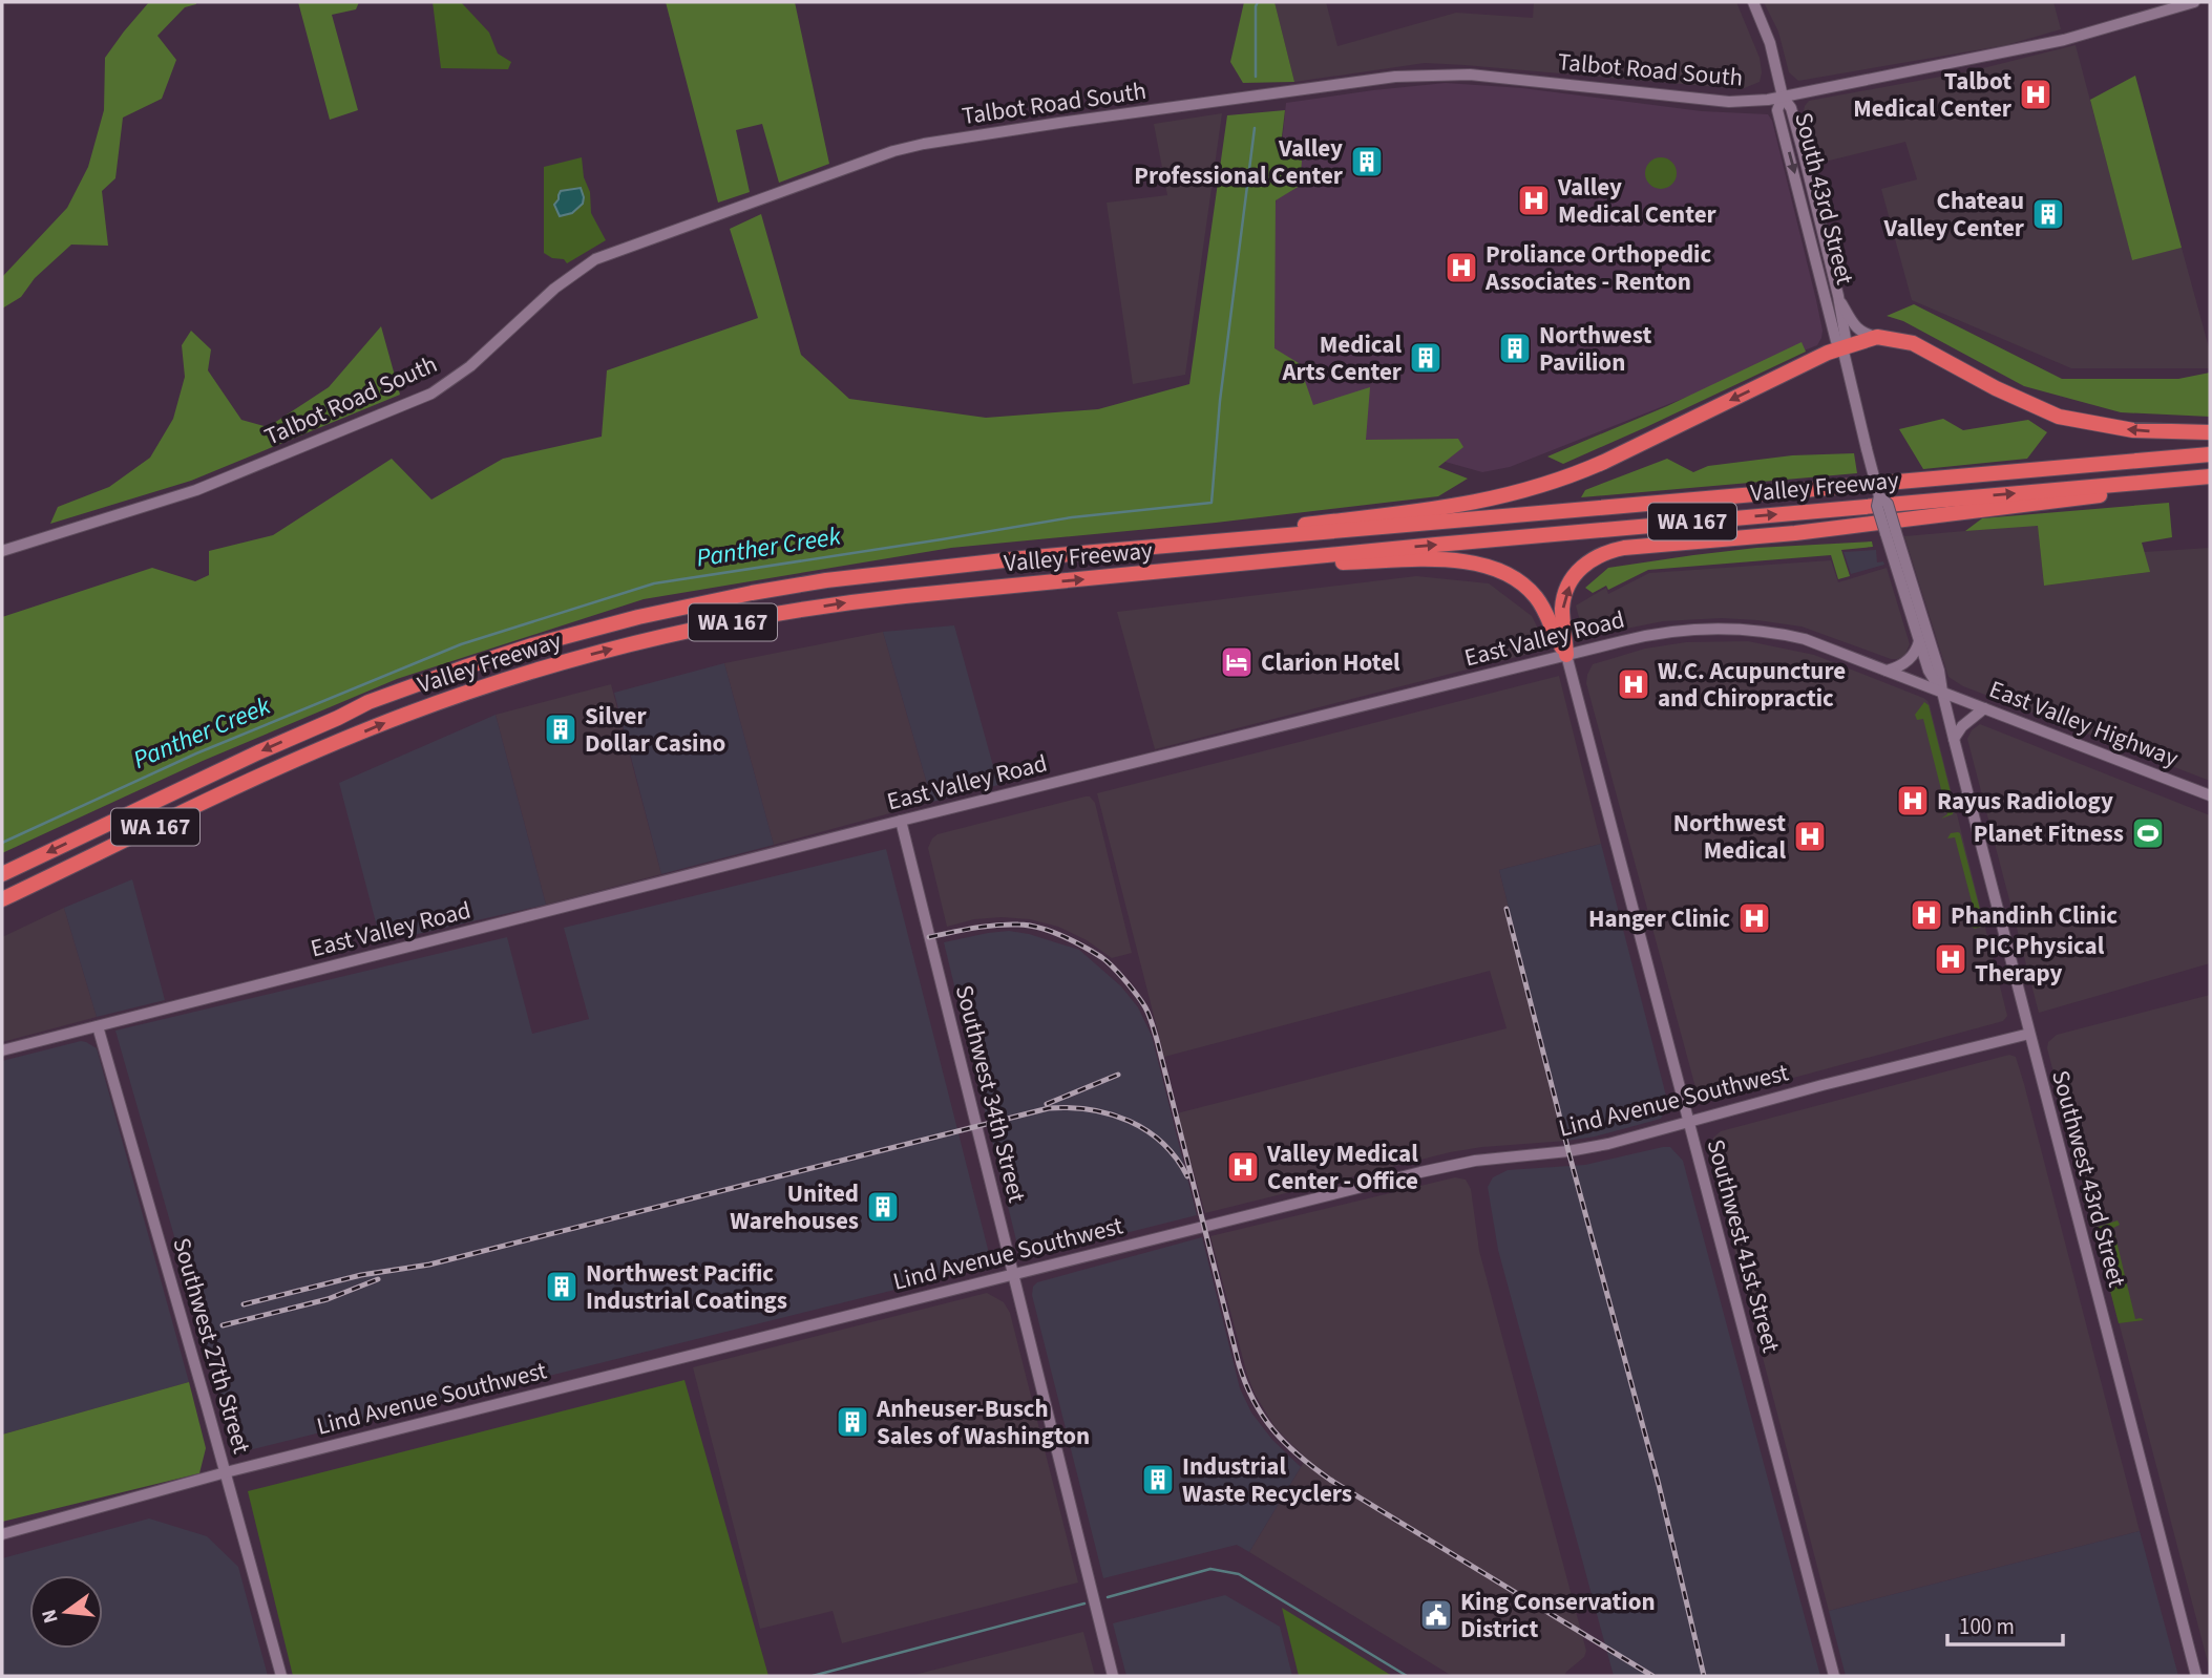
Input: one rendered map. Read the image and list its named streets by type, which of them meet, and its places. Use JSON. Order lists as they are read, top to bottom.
{
  "streets": {
    "highway": ["Valley Freeway", "WA 167"],
    "main road": [
      "Talbot Road South",
      "South 43rd Street",
      "East Valley Road",
      "East Valley Highway",
      "Southwest 34th Street",
      "Lind Avenue Southwest",
      "Southwest 43rd Street",
      "Southwest 41st Street",
      "Southwest 27th Street"
    ]
  },
  "crossings": [
    ["Talbot Road South", "South 43rd Street"],
    ["South 43rd Street", "East Valley Road"],
    ["South 43rd Street", "East Valley Highway"],
    ["South 43rd Street", "Southwest 43rd Street"],
    ["East Valley Road", "East Valley Highway"],
    ["East Valley Road", "Southwest 34th Street"],
    ["East Valley Road", "Southwest 43rd Street"],
    ["East Valley Road", "Southwest 41st Street"],
    ["East Valley Road", "Southwest 27th Street"],
    ["East Valley Highway", "Southwest 43rd Street"],
    ["Southwest 34th Street", "Lind Avenue Southwest"],
    ["Lind Avenue Southwest", "Southwest 43rd Street"],
    ["Lind Avenue Southwest", "Southwest 41st Street"],
    ["Lind Avenue Southwest", "Southwest 27th Street"]
  ],
  "water": ["Panther Creek"],
  "places": {
    "hospital": [
      "Talbot Medical Center",
      "Valley Medical Center",
      "Proliance Orthopedic Associates - Renton",
      "W.C. Acupuncture and Chiropractic",
      "Rayus Radiology",
      "Northwest Medical",
      "Phandinh Clinic",
      "Hanger Clinic",
      "PIC Physical Therapy",
      "Valley Medical Center - Office"
    ],
    "building": [
      "Valley Professional Center",
      "Chateau Valley Center",
      "Northwest Pavilion",
      "Medical Arts Center",
      "Silver Dollar Casino",
      "United Warehouses",
      "Northwest Pacific Industrial Coatings",
      "Anheuser-Busch Sales of Washington",
      "Industrial Waste Recyclers"
    ],
    "hotel": ["Clarion Hotel"],
    "sports": ["Planet Fitness"],
    "public building": ["King Conservation District"]
  },
  "scale_bar": "100 m",
  "north": "left"
}
